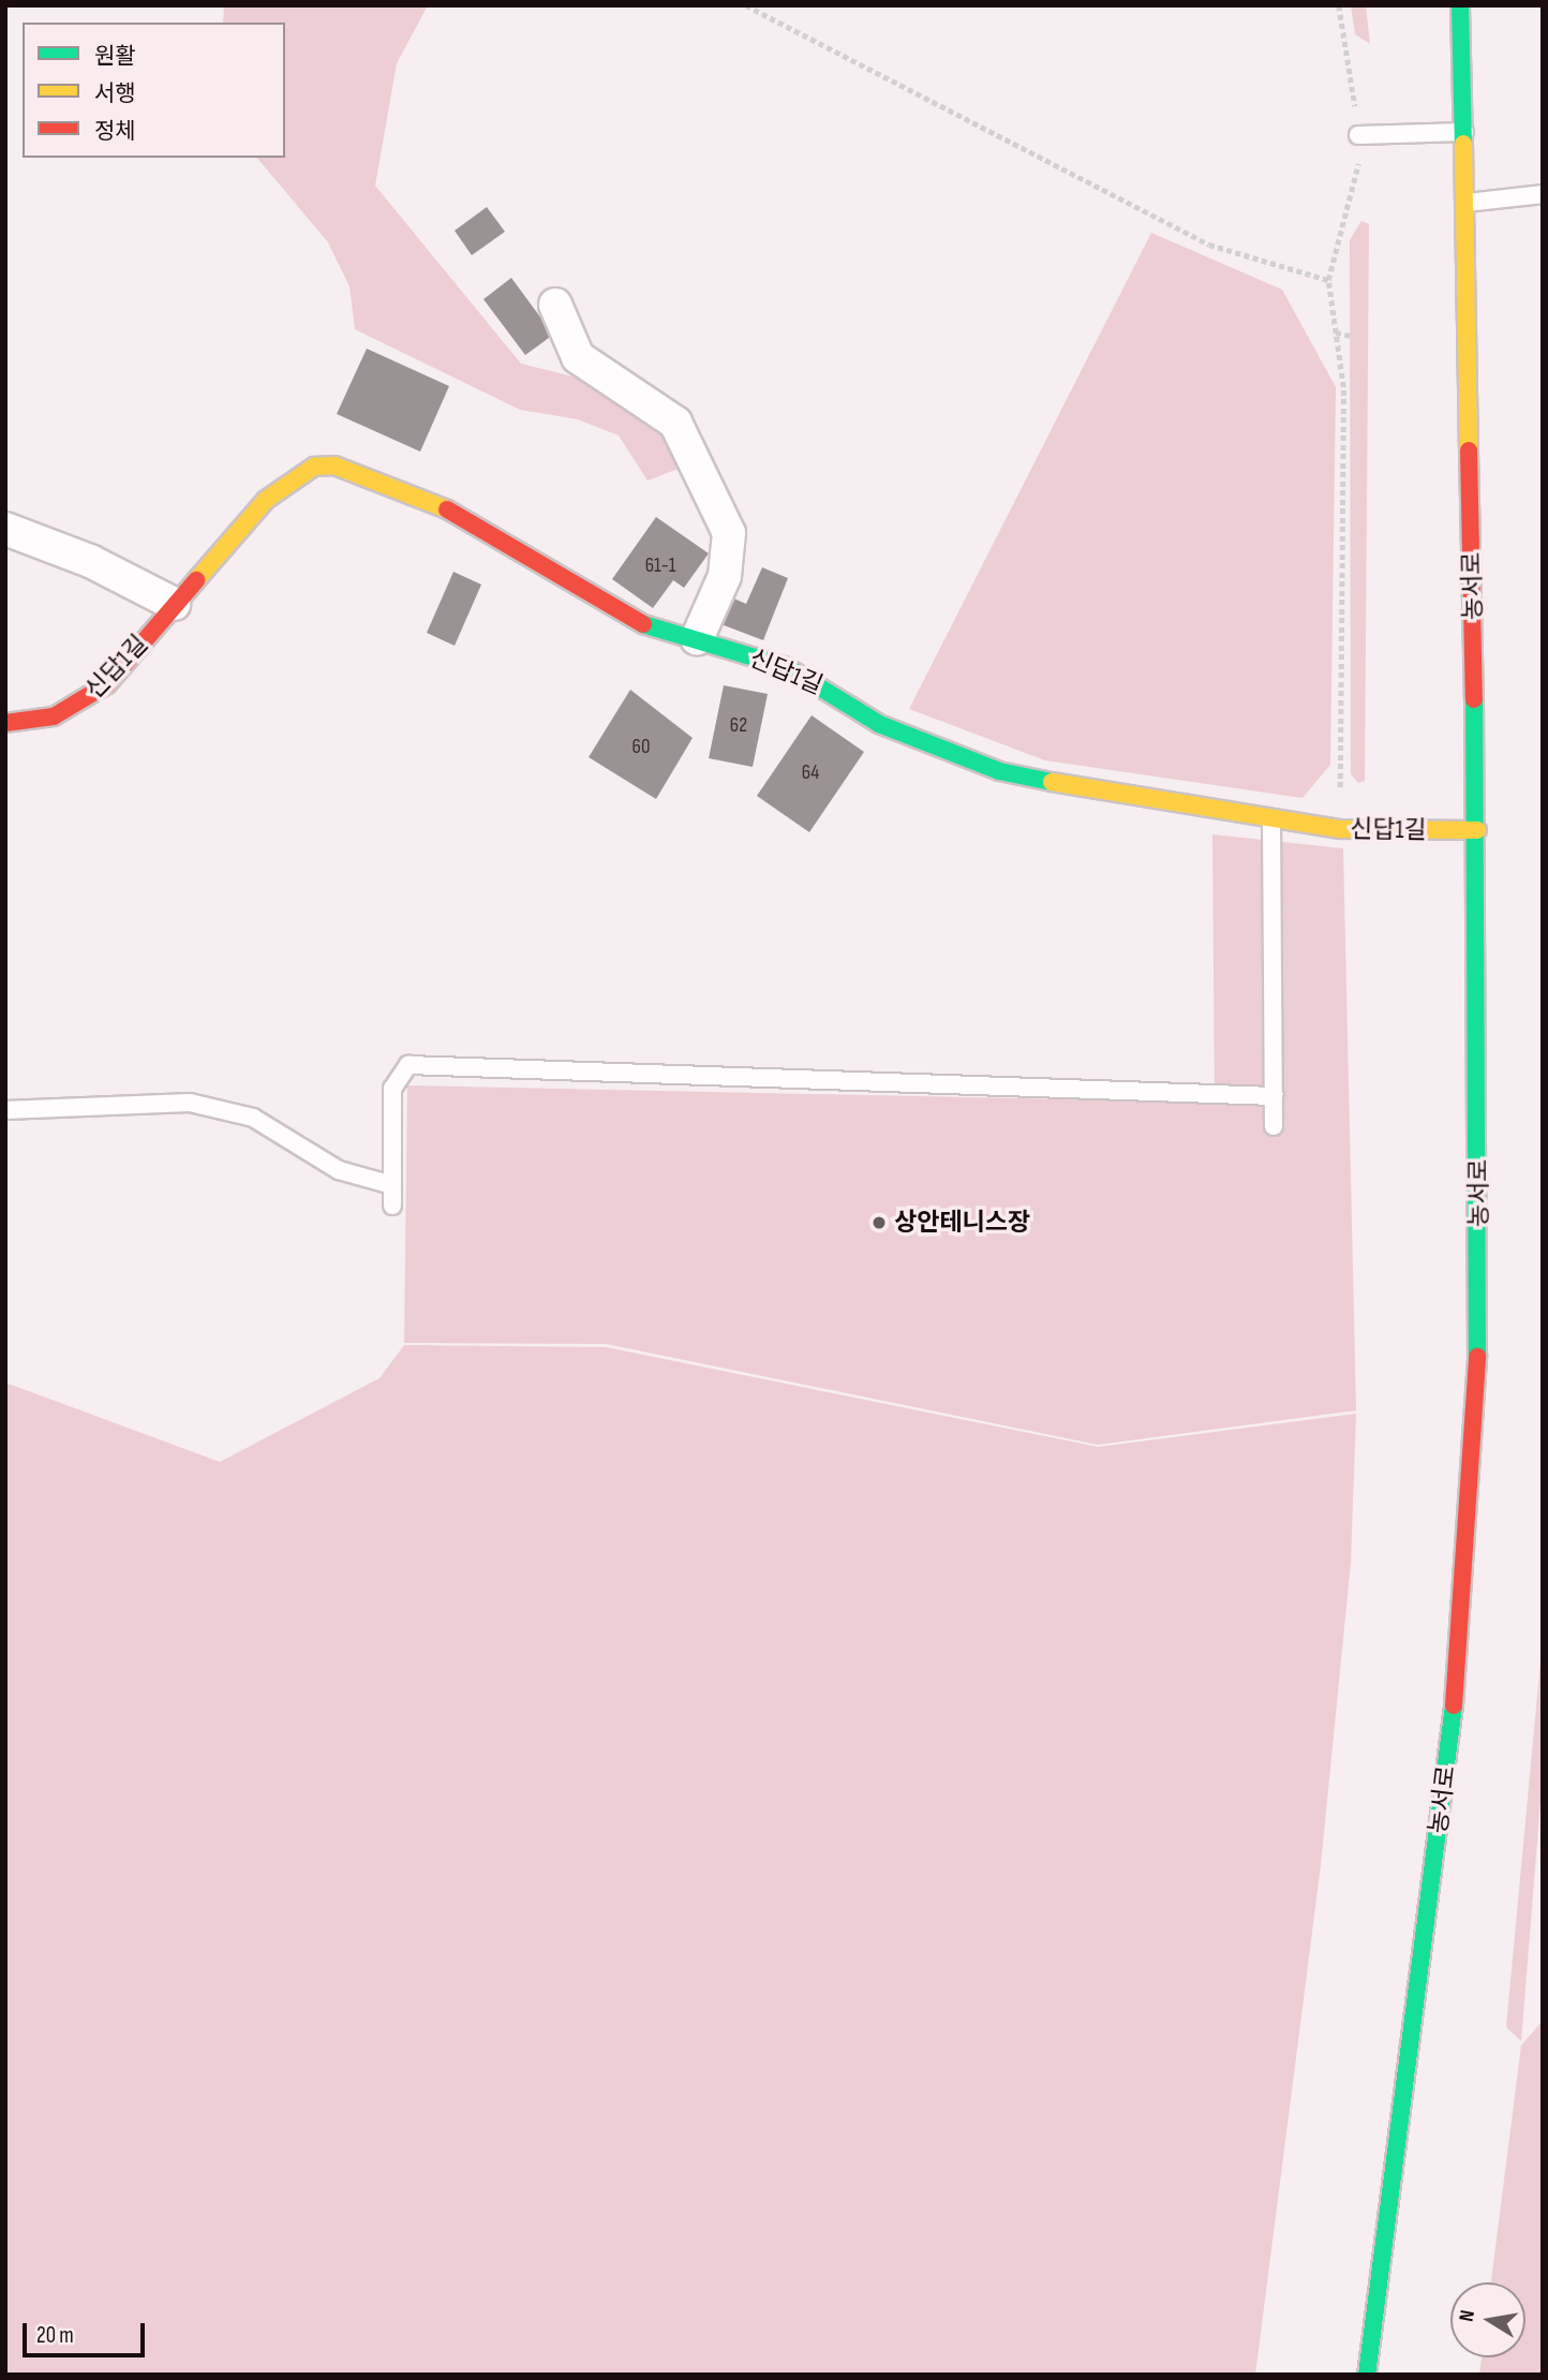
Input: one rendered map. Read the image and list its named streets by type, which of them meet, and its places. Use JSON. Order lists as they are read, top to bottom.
{
  "streets": {
    "street": ["농서로", "신답1길"]
  },
  "crossings": [
    ["농서로", "신답1길"]
  ],
  "places": ["상안테니스장"],
  "house_numbers": [
    "61-1",
    "62",
    "60",
    "64"
  ],
  "legend": ["원활", "서행", "정체"],
  "scale_bar": "20 m",
  "north": "left"
}
